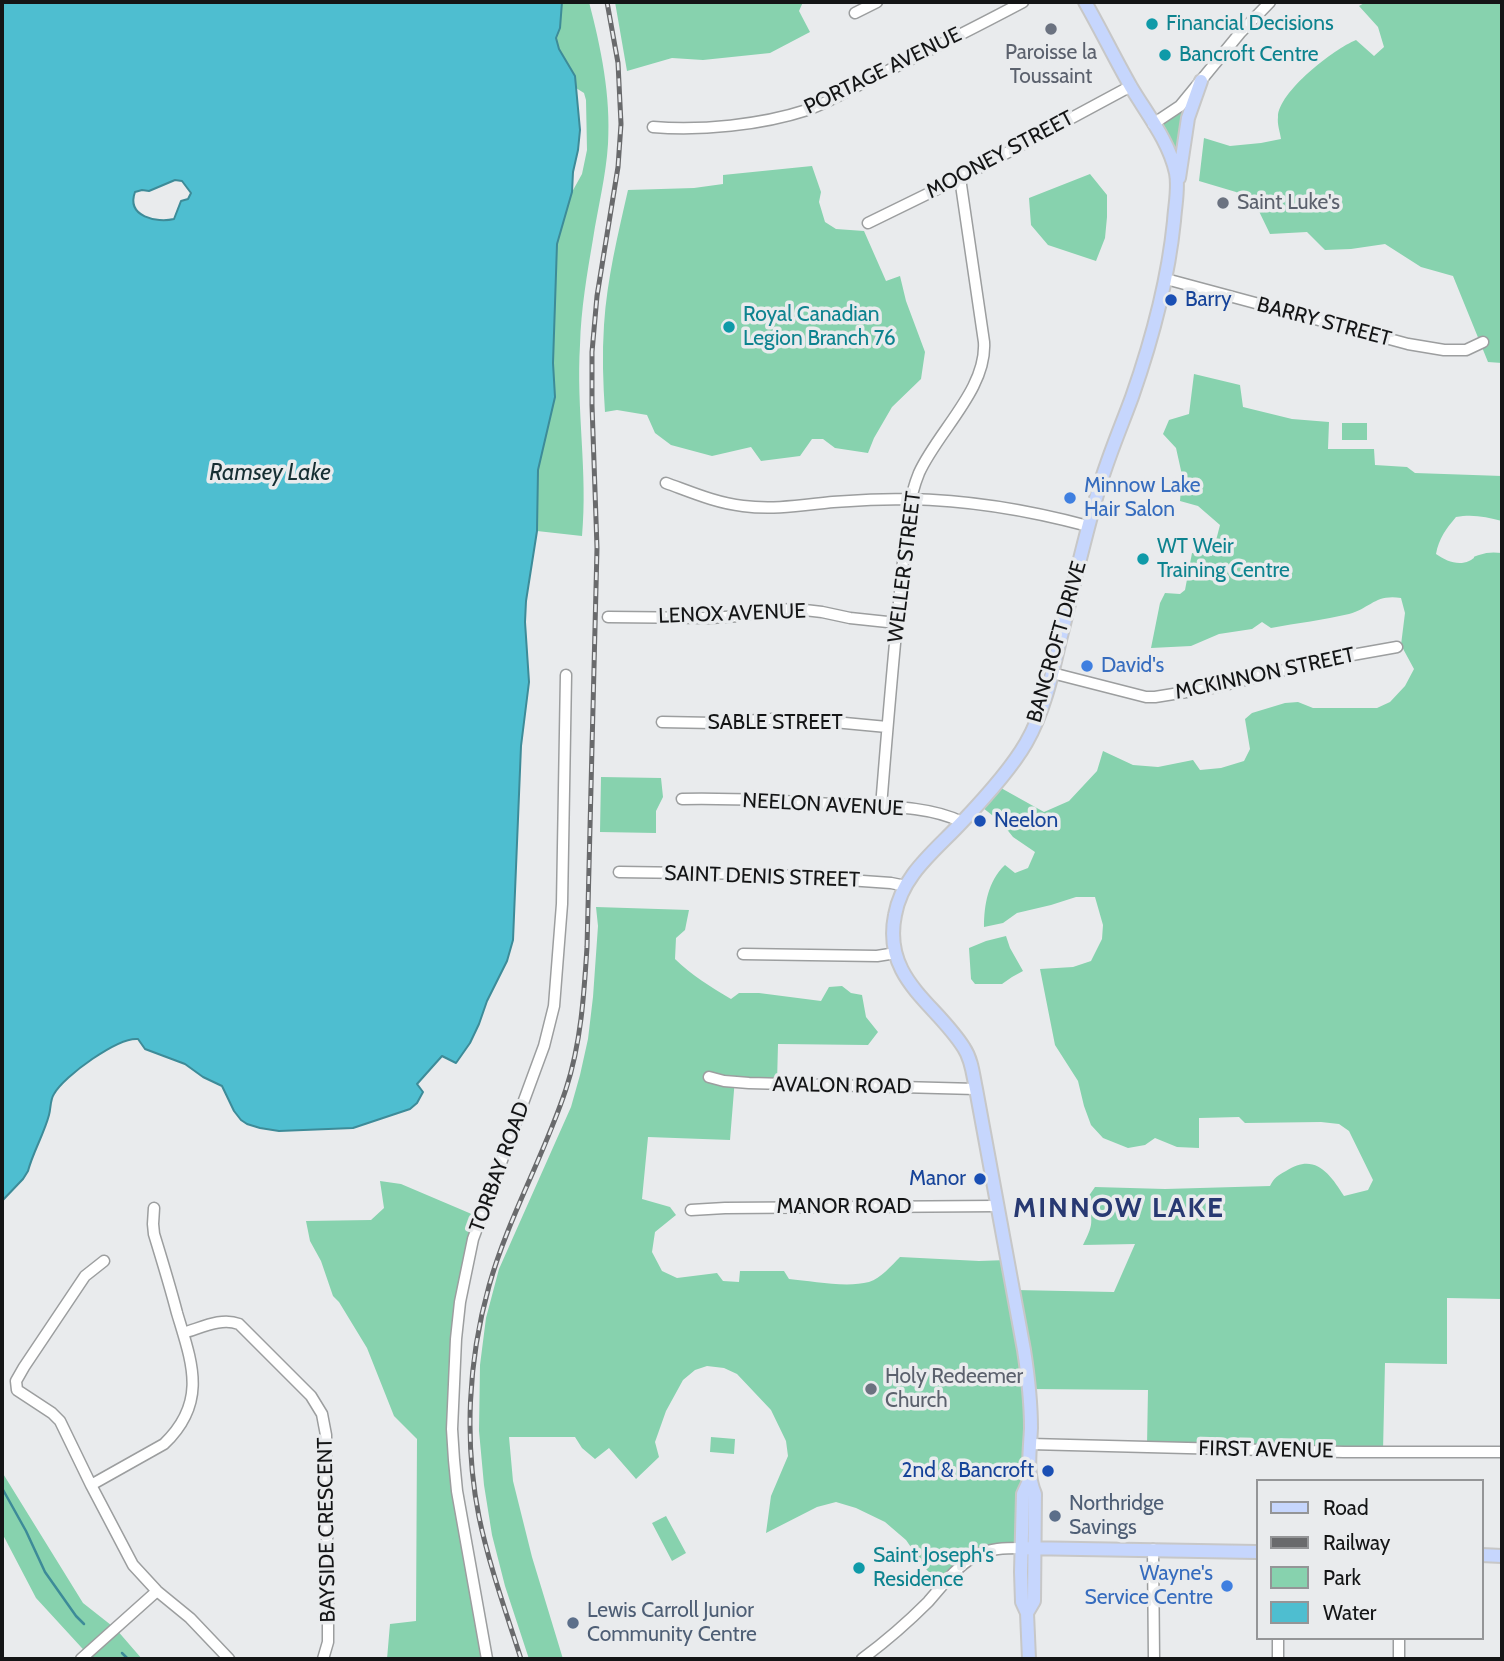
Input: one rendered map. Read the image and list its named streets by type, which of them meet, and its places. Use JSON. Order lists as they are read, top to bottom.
{
  "streets": {
    "main road": ["BANCROFT DRIVE"],
    "street": [
      "PORTAGE AVENUE",
      "MOONEY STREET",
      "BARRY STREET",
      "WELLER STREET",
      "LENOX AVENUE",
      "MCKINNON STREET",
      "SABLE STREET",
      "NEELON AVENUE",
      "SAINT DENIS STREET",
      "AVALON ROAD",
      "TORBAY ROAD",
      "MANOR ROAD",
      "FIRST AVENUE",
      "BAYSIDE CRESCENT"
    ]
  },
  "crossings": [
    ["MOONEY STREET", "WELLER STREET"],
    ["MOONEY STREET", "BANCROFT DRIVE"],
    ["BARRY STREET", "BANCROFT DRIVE"],
    ["WELLER STREET", "LENOX AVENUE"],
    ["WELLER STREET", "SABLE STREET"],
    ["WELLER STREET", "NEELON AVENUE"],
    ["BANCROFT DRIVE", "MCKINNON STREET"],
    ["BANCROFT DRIVE", "NEELON AVENUE"],
    ["BANCROFT DRIVE", "SAINT DENIS STREET"],
    ["BANCROFT DRIVE", "AVALON ROAD"],
    ["BANCROFT DRIVE", "MANOR ROAD"],
    ["BANCROFT DRIVE", "FIRST AVENUE"]
  ],
  "districts": ["MINNOW LAKE"],
  "water": ["Ramsey Lake"],
  "places": [
    "Financial Decisions",
    "Paroisse la Toussaint",
    "Bancroft Centre",
    "Saint Luke's",
    "Barry",
    "Royal Canadian Legion Branch 76",
    "Minnow Lake Hair Salon",
    "WT Weir Training Centre",
    "David's",
    "Neelon",
    "Manor",
    "Holy Redeemer Church",
    "2nd & Bancroft",
    "Northridge Savings",
    "Saint Joseph's Residence",
    "Wayne's Service Centre",
    "Lewis Carroll Junior Community Centre"
  ],
  "legend": [
    "Road",
    "Railway",
    "Park",
    "Water"
  ]
}
